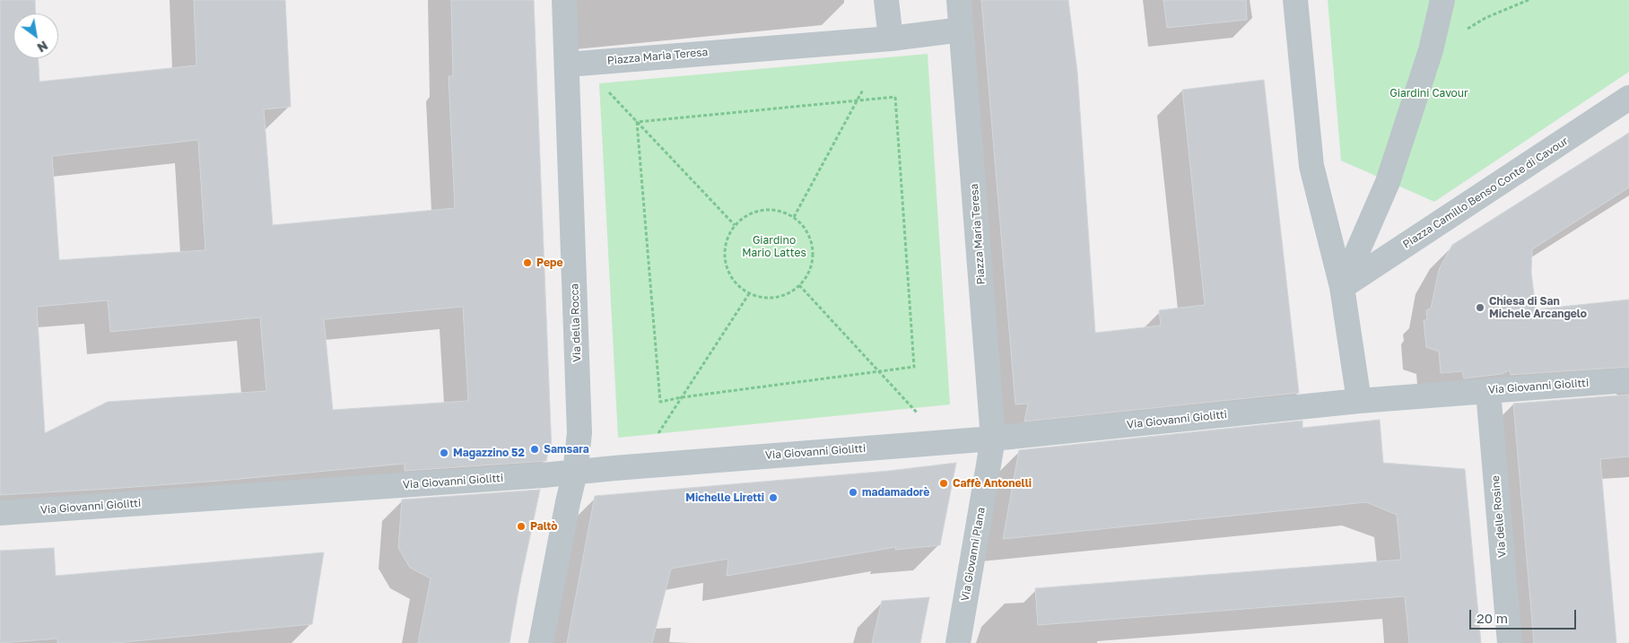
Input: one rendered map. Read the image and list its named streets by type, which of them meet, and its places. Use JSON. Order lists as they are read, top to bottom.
{
  "streets": {
    "street": [
      "Piazza Maria Teresa",
      "Piazza Camillo Benso Conte di Cavour",
      "Via della Rocca",
      "Via Giovanni Giolitti",
      "Via delle Rosine",
      "Via Giovanni Plana"
    ]
  },
  "crossings": [
    ["Piazza Maria Teresa", "Via della Rocca"],
    ["Piazza Maria Teresa", "Via Giovanni Giolitti"],
    ["Piazza Maria Teresa", "Via Giovanni Plana"],
    ["Via della Rocca", "Via Giovanni Giolitti"],
    ["Via Giovanni Giolitti", "Via delle Rosine"],
    ["Via Giovanni Giolitti", "Via Giovanni Plana"]
  ],
  "parks": ["Giardini Cavour", "Giardino Mario Lattes"],
  "places": [
    "Pepe",
    "Chiesa di San Michele Arcangelo",
    "Samsara",
    "Magazzino 52",
    "Caffè Antonelli",
    "madamadorè",
    "Michelle Liretti",
    "Paltò"
  ],
  "scale_bar": "20 m",
  "north": "bottom right"
}
